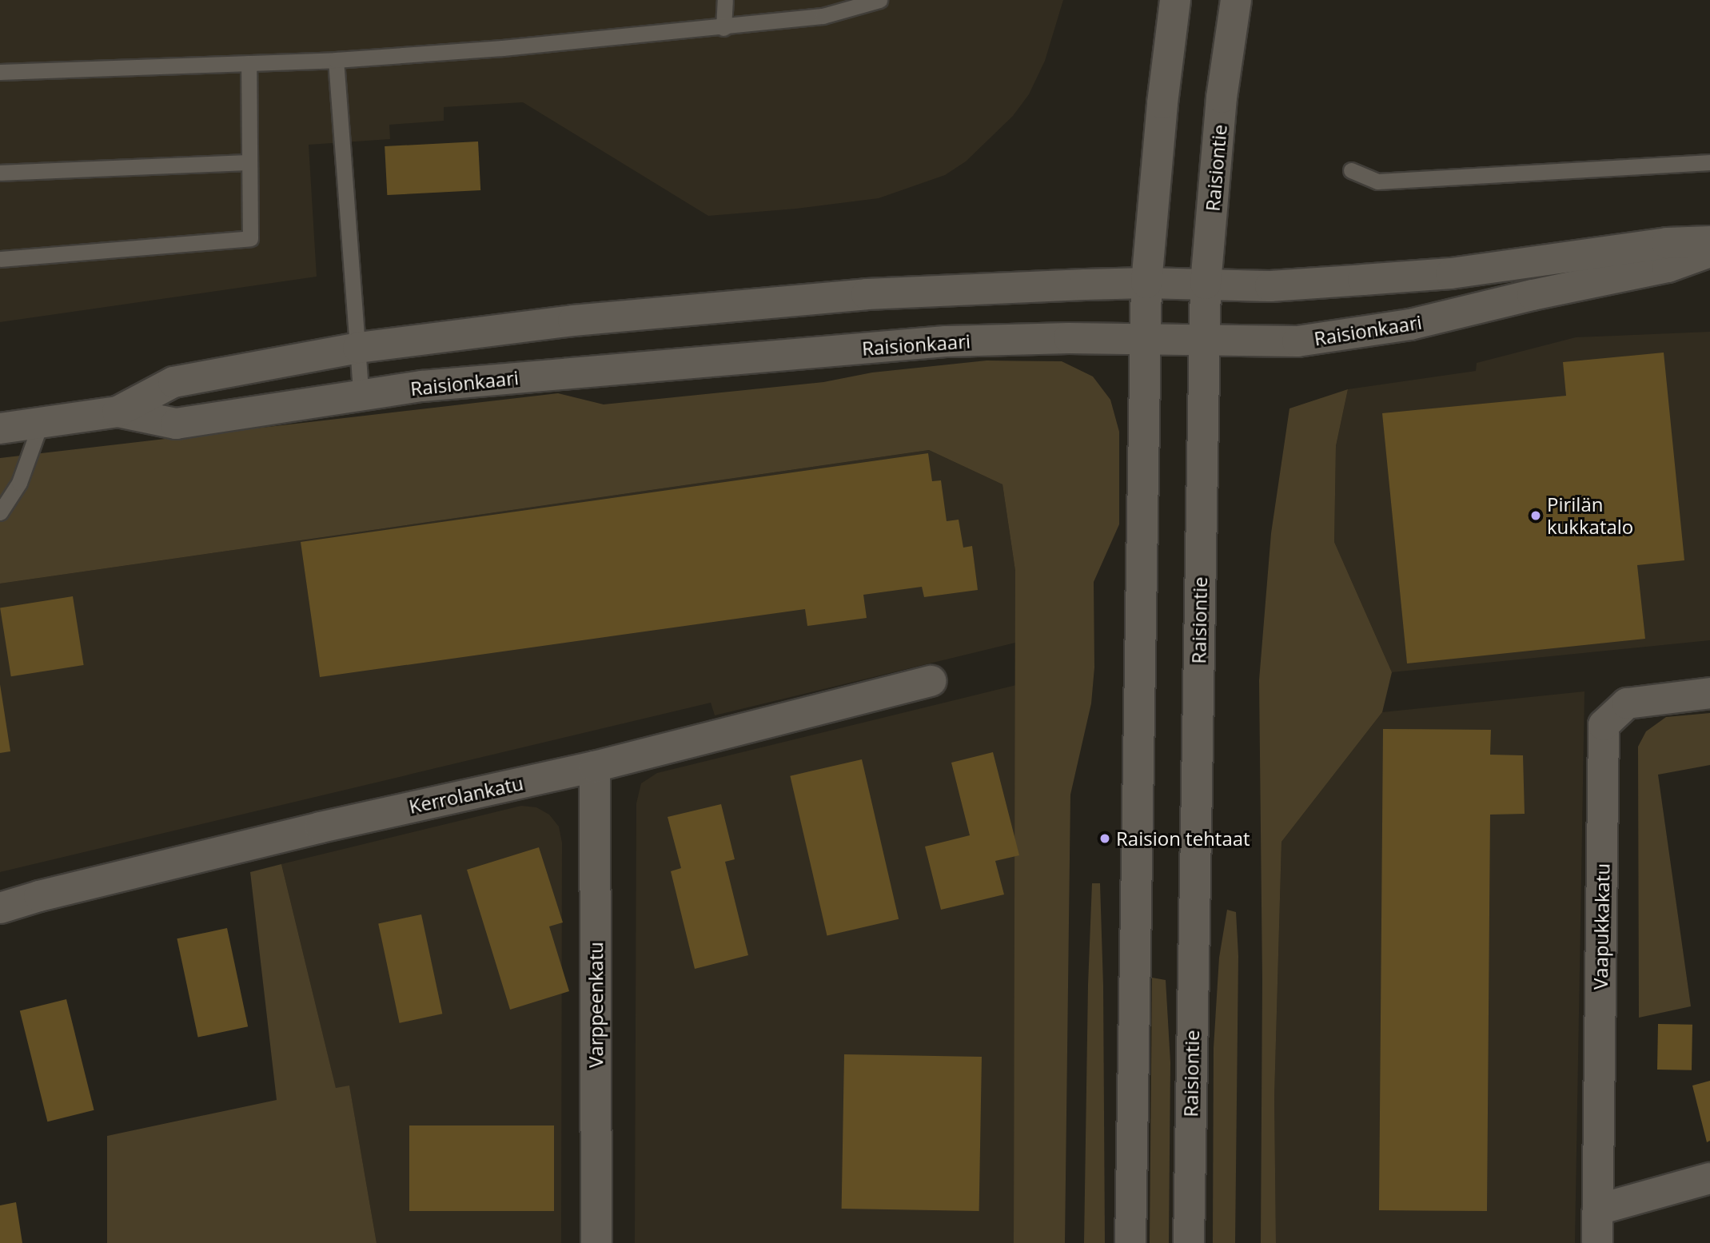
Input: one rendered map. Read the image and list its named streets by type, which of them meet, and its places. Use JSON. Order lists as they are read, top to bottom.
{
  "streets": {
    "main road": [
      "Raisiontie",
      "Raisionkaari",
      "Kerrolankatu",
      "Vaapukkakatu",
      "Varppeenkatu"
    ]
  },
  "crossings": [
    ["Raisiontie", "Raisionkaari"],
    ["Kerrolankatu", "Varppeenkatu"]
  ],
  "places": ["Pirilän kukkatalo", "Raision tehtaat"]
}
